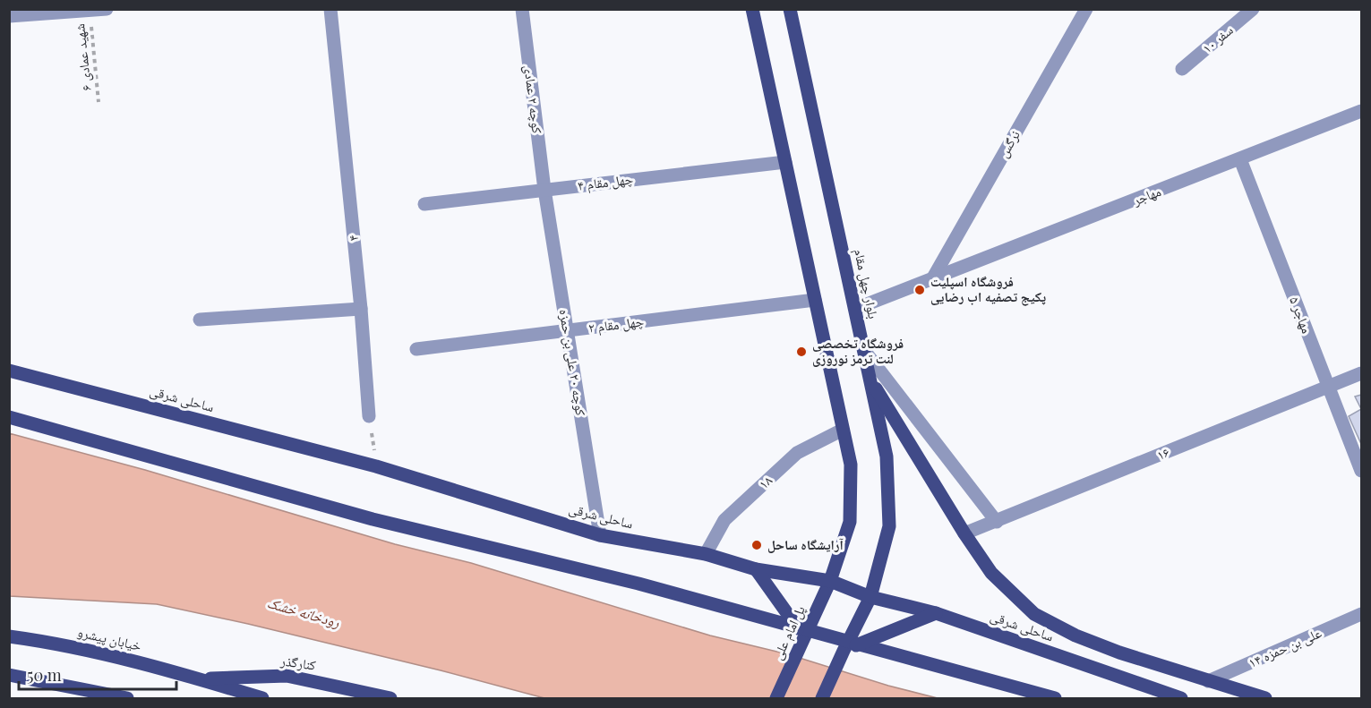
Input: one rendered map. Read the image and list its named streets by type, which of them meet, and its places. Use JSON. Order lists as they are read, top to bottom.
{
  "streets": {
    "main road": [
      "بلوار چهل مقام",
      "ساحلی شرقی",
      "پل امام علی",
      "خیابان پیشرو",
      "کنارگذر"
    ],
    "street": [
      "۱۰ سفر",
      "کوچه ۲ عمادی",
      "نرگس",
      "چهل مقام ۴",
      "مهاجر",
      "۴",
      "۵ مهاجر",
      "چهل مقام ۲",
      "کوچه ۲۰ علی بن حمزه",
      "۱۶",
      "۱۸",
      "۱۴ علی بن حمزه"
    ],
    "path": ["۶ شهید عمادی"]
  },
  "crossings": [
    ["کوچه ۲ عمادی", "چهل مقام ۴"],
    ["کوچه ۲ عمادی", "کوچه ۲۰ علی بن حمزه"],
    ["نرگس", "مهاجر"],
    ["چهل مقام ۴", "کوچه ۲۰ علی بن حمزه"],
    ["مهاجر", "بلوار چهل مقام"],
    ["مهاجر", "۵ مهاجر"],
    ["بلوار چهل مقام", "ساحلی شرقی"],
    ["۵ مهاجر", "۱۶"],
    ["چهل مقام ۲", "کوچه ۲۰ علی بن حمزه"],
    ["کوچه ۲۰ علی بن حمزه", "ساحلی شرقی"],
    ["ساحلی شرقی", "۱۶"],
    ["ساحلی شرقی", "۱۸"],
    ["ساحلی شرقی", "پل امام علی"],
    ["ساحلی شرقی", "۱۴ علی بن حمزه"],
    ["خیابان پیشرو", "کنارگذر"]
  ],
  "water": ["رودخانه خشک"],
  "places": ["فروشگاه اسپلیت پکیج تصفیه اب رضایی", "فروشگاه تخصصی لنت ترمز نوروزی", "آرایشگاه ساحل"],
  "scale_bar": "50 m"
}
